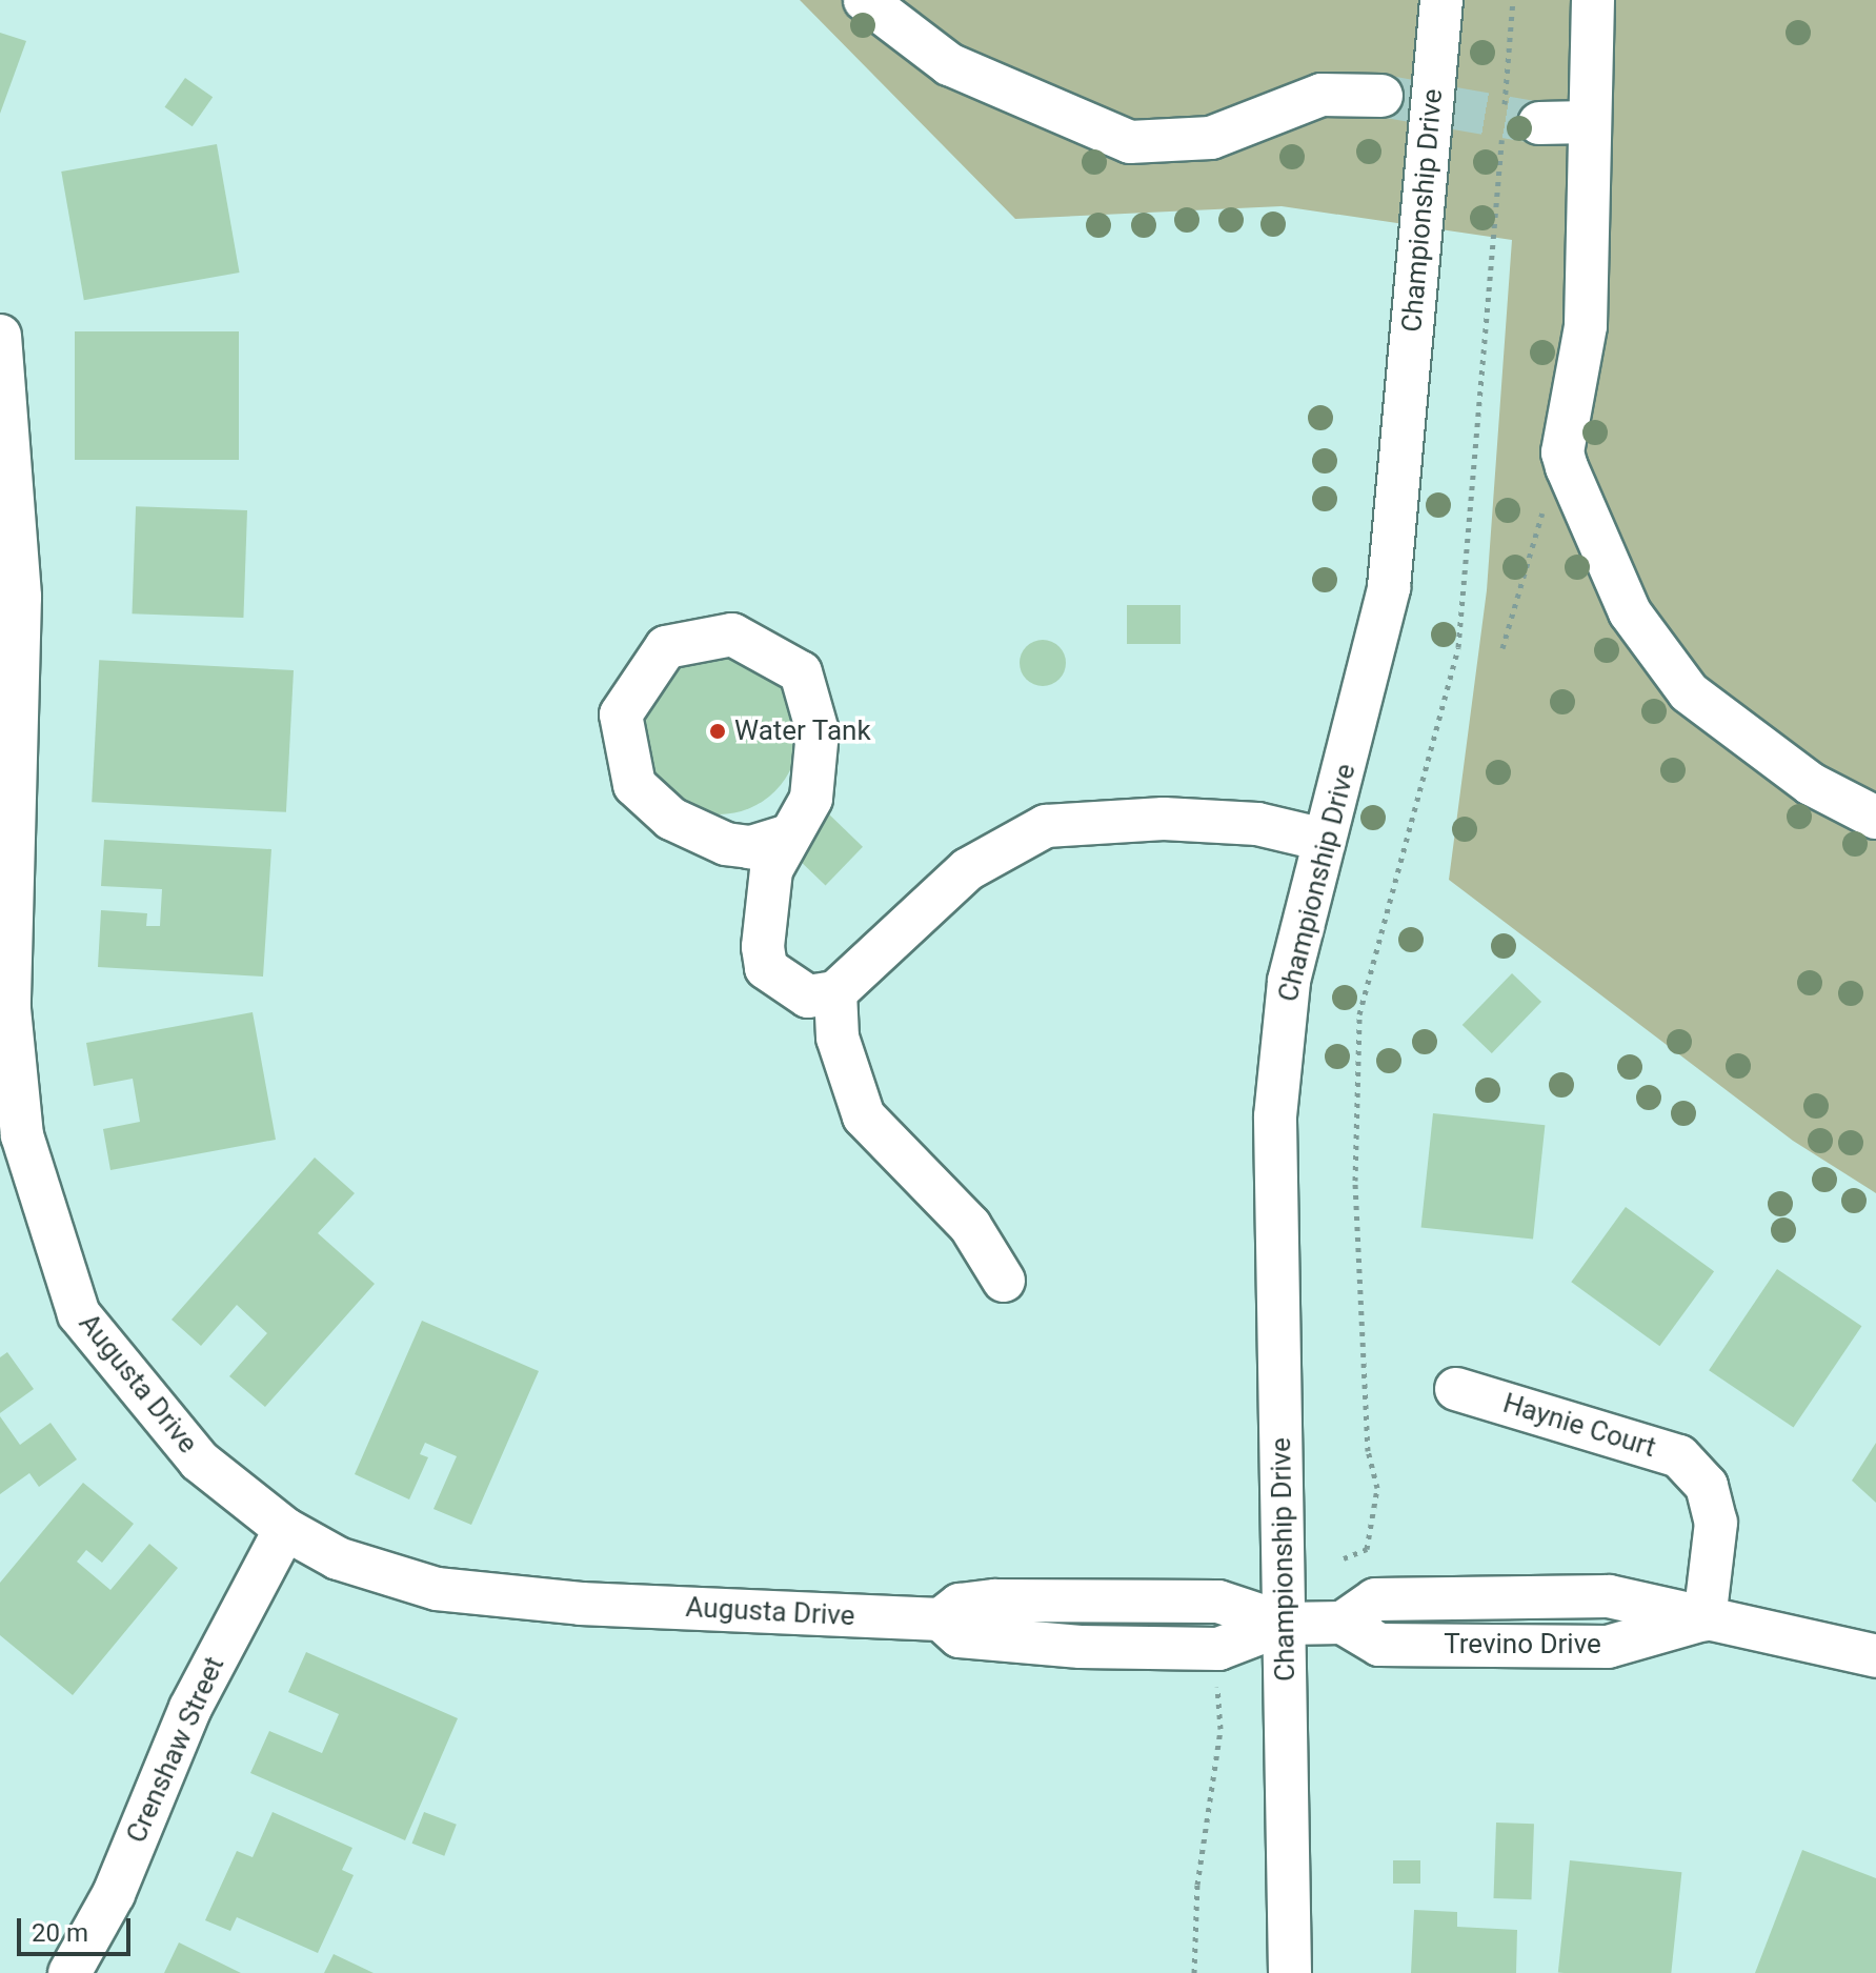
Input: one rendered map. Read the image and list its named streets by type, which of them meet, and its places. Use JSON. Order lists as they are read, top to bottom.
{
  "streets": {
    "street": [
      "Championship Drive",
      "Augusta Drive",
      "Haynie Court",
      "Trevino Drive",
      "Crenshaw Street"
    ]
  },
  "crossings": [
    ["Championship Drive", "Augusta Drive"],
    ["Championship Drive", "Trevino Drive"],
    ["Augusta Drive", "Trevino Drive"],
    ["Augusta Drive", "Crenshaw Street"],
    ["Haynie Court", "Trevino Drive"]
  ],
  "places": ["Water Tank"],
  "scale_bar": "20 m"
}
